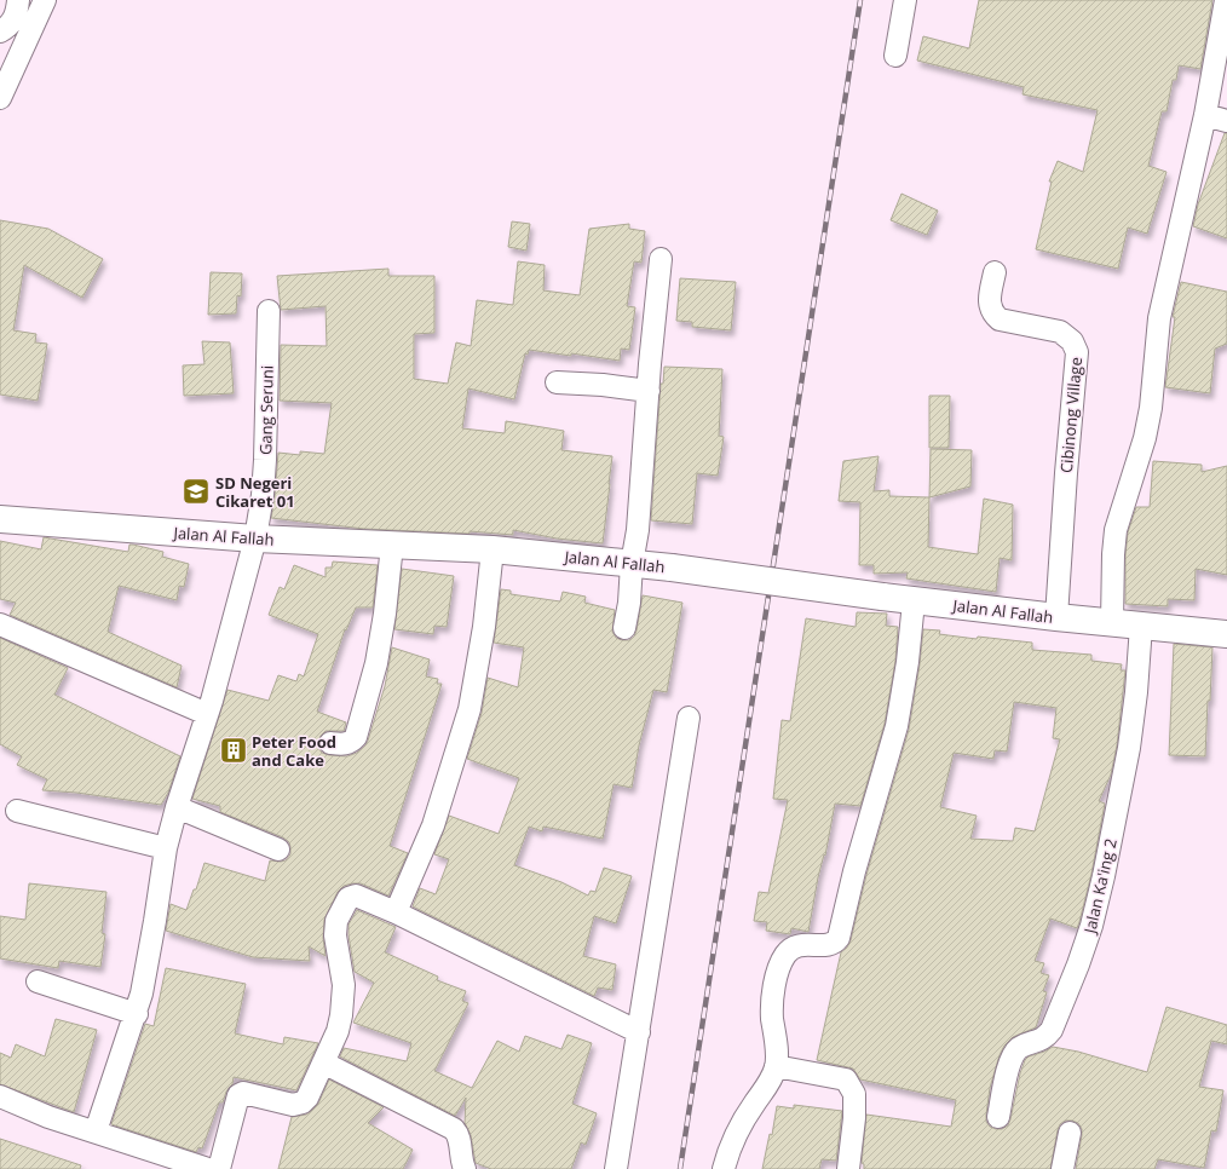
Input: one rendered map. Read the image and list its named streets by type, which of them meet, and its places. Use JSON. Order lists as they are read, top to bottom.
{
  "streets": {
    "street": [
      "Gang Seruni",
      "Cibinong Village",
      "Jalan Al Fallah",
      "Jalan Ka'ing 2"
    ]
  },
  "crossings": [
    ["Gang Seruni", "Jalan Al Fallah"],
    ["Cibinong Village", "Jalan Al Fallah"],
    ["Jalan Al Fallah", "Jalan Ka'ing 2"]
  ],
  "places": {
    "school or university": ["SD Negeri Cikaret 01"],
    "building": ["Peter Food and Cake"]
  }
}
